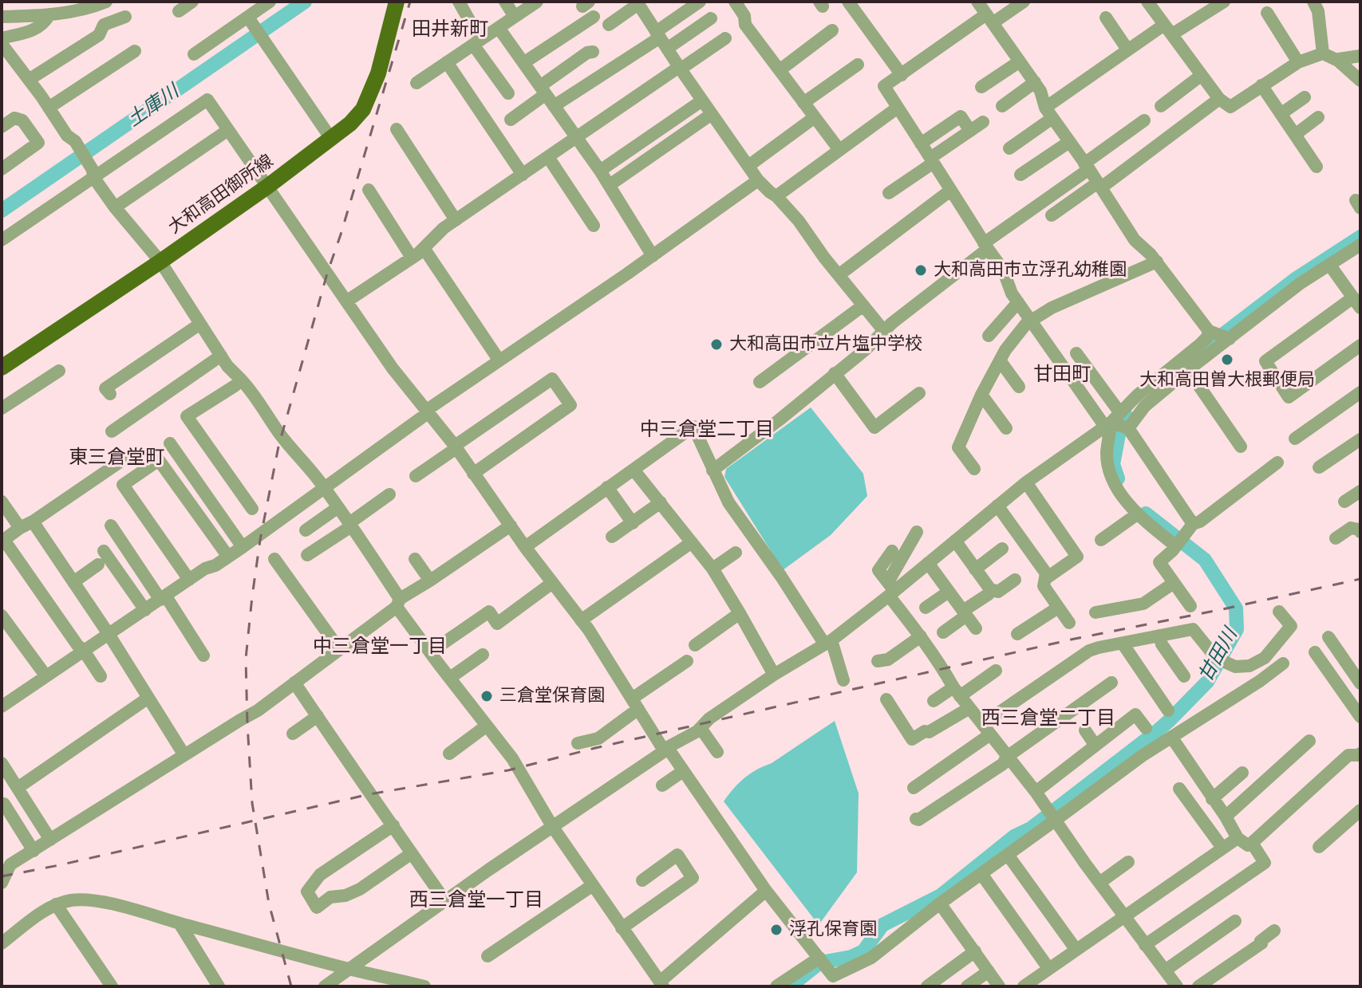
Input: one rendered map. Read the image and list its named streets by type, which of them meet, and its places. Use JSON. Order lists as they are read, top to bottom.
{
  "streets": {
    "main road": ["大和高田御所線"]
  },
  "districts": [
    "田井新町",
    "甘田町",
    "中三倉堂二丁目",
    "東三倉堂町",
    "中三倉堂一丁目",
    "西三倉堂二丁目",
    "西三倉堂一丁目"
  ],
  "water": ["土庫川", "甘田川"],
  "places": [
    "大和高田市立浮孔幼稚園",
    "大和高田市立片塩中学校",
    "大和高田曽大根郵便局",
    "三倉堂保育園",
    "浮孔保育園"
  ]
}
